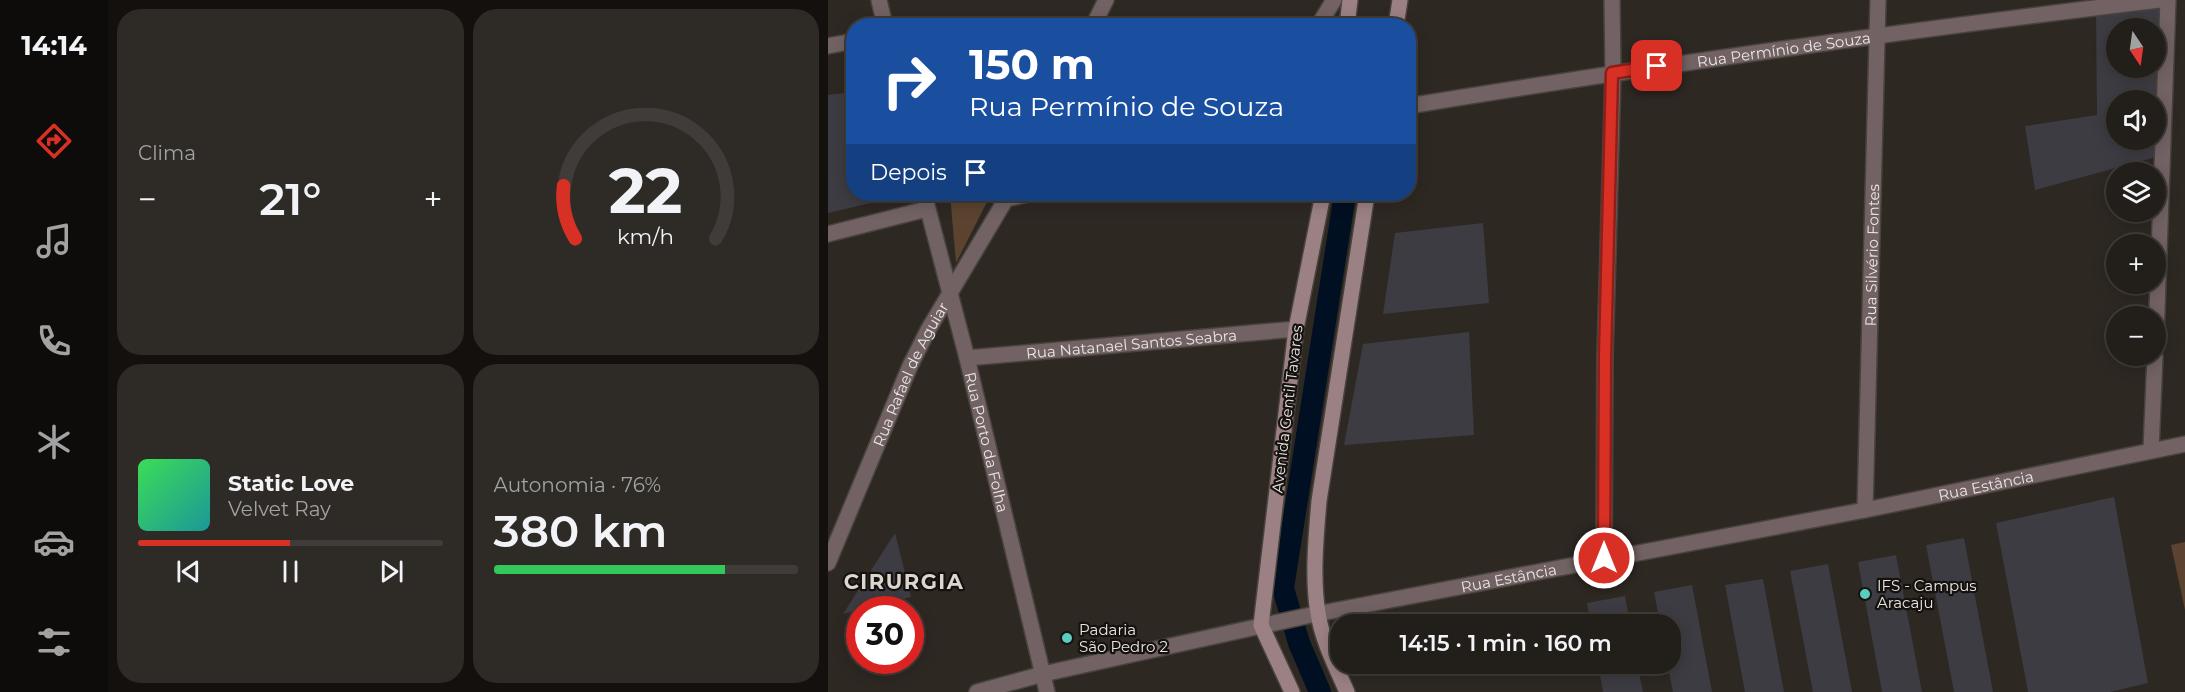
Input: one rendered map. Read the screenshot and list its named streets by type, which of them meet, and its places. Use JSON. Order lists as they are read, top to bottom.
{
  "streets": {
    "main road": ["Avenida Gentil Tavares"],
    "street": [
      "Rua Permínio de Souza",
      "Rua Silvério Fontes",
      "Rua Natanael Santos Seabra",
      "Rua Rafael de Aguiar",
      "Rua Porto da Folha",
      "Rua Estância"
    ]
  },
  "crossings": [
    ["Rua Permínio de Souza", "Rua Silvério Fontes"],
    ["Rua Silvério Fontes", "Rua Estância"],
    ["Rua Natanael Santos Seabra", "Avenida Gentil Tavares"],
    ["Rua Natanael Santos Seabra", "Rua Porto da Folha"],
    ["Rua Rafael de Aguiar", "Rua Porto da Folha"],
    ["Avenida Gentil Tavares", "Rua Estância"],
    ["Rua Porto da Folha", "Rua Estância"]
  ],
  "districts": ["CIRURGIA"],
  "places": ["IFS - Campus Aracaju", "Padaria São Pedro 2"],
  "north": "bottom",
  "page": {
    "tabs": "14:14",
    "tile": [
      "Clima",
      ["Autonomia · 76%", "380 km"]
    ],
    "map_buttons": ["+", "−"],
    "turn": ["150 m", "Rua Permínio de Souza"],
    "then": "Depois",
    "heat": ["−", "21°", "+"],
    "song": ["Static Love", "Velvet Ray"],
    "limit": "30",
    "trip": "14:15 · 1 min · 160 m",
    "gauge": ["22", "km/h"]
  }
}
